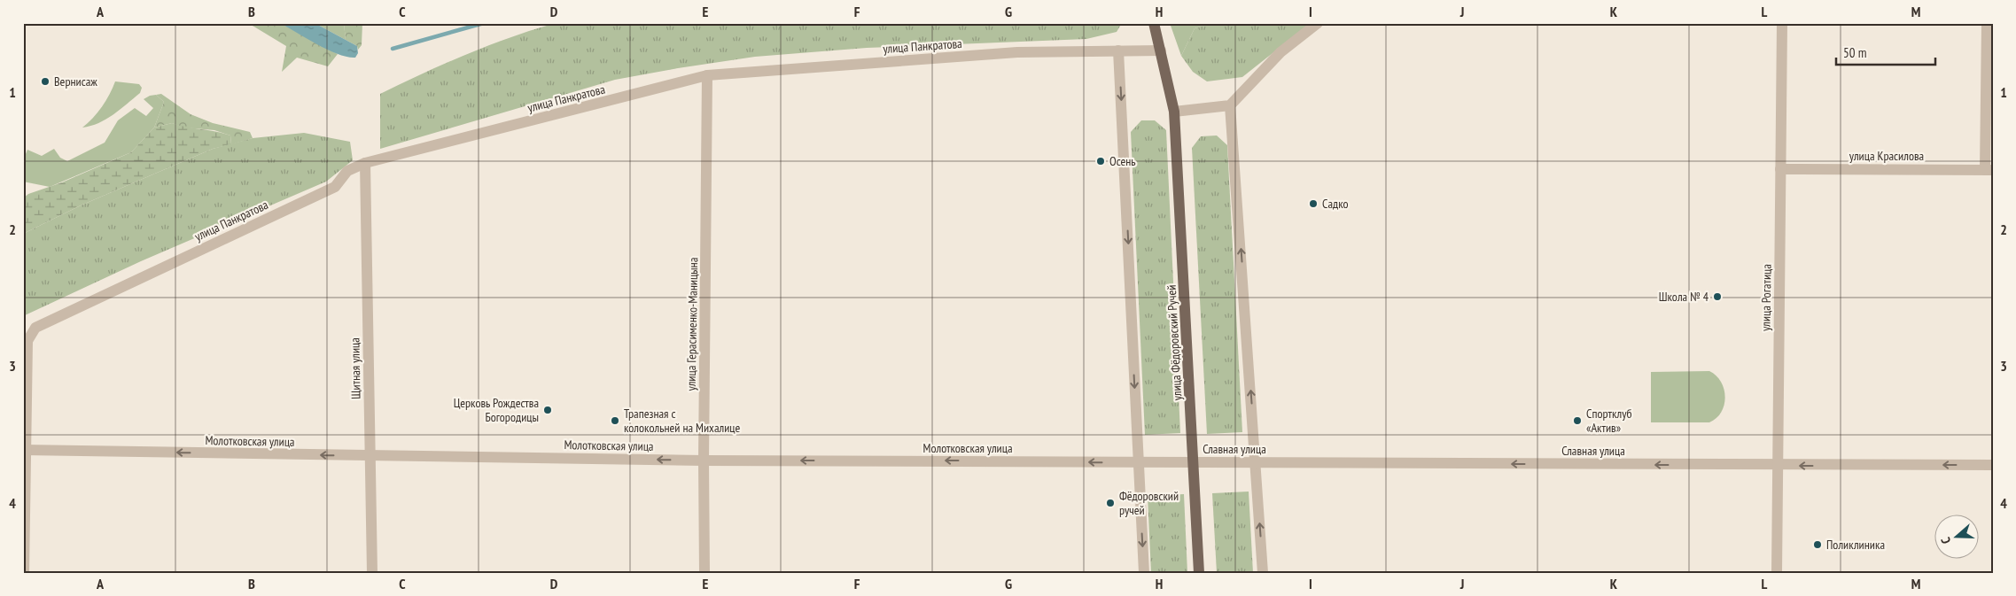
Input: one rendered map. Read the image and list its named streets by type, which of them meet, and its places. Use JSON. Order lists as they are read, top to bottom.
{
  "streets": {
    "main road": ["улица Фёдоровский Ручей"],
    "street": [
      "улица Панкратова",
      "улица Красилова",
      "улица Рогатица",
      "улица Герасименко-Маницына",
      "Щитная улица",
      "Молотковская улица",
      "Славная улица"
    ]
  },
  "crossings": [
    ["улица Панкратова", "улица Герасименко-Маницына"],
    ["улица Панкратова", "улица Фёдоровский Ручей"],
    ["улица Панкратова", "Щитная улица"],
    ["улица Панкратова", "Молотковская улица"],
    ["улица Красилова", "улица Рогатица"],
    ["улица Рогатица", "Славная улица"],
    ["улица Герасименко-Маницына", "Молотковская улица"],
    ["улица Фёдоровский Ручей", "Молотковская улица"],
    ["улица Фёдоровский Ручей", "Славная улица"],
    ["Щитная улица", "Молотковская улица"],
    ["Молотковская улица", "Славная улица"]
  ],
  "one_way": ["Молотковская улица", "Славная улица"],
  "places": [
    "Вернисаж",
    "Осень",
    "Садко",
    "Школа № 4",
    "Церковь Рождества Богородицы",
    "Трапезная с колокольней на Михалице",
    "Спортклуб «Актив»",
    "Фёдоровский ручей",
    "Поликлиника"
  ],
  "scale_bar": "50 m",
  "north": "left",
  "grid": {
    "columns": [
      "A",
      "B",
      "C",
      "D",
      "E",
      "F",
      "G",
      "H",
      "I",
      "J",
      "K",
      "L",
      "M"
    ],
    "rows": [
      "1",
      "2",
      "3",
      "4"
    ]
  }
}
